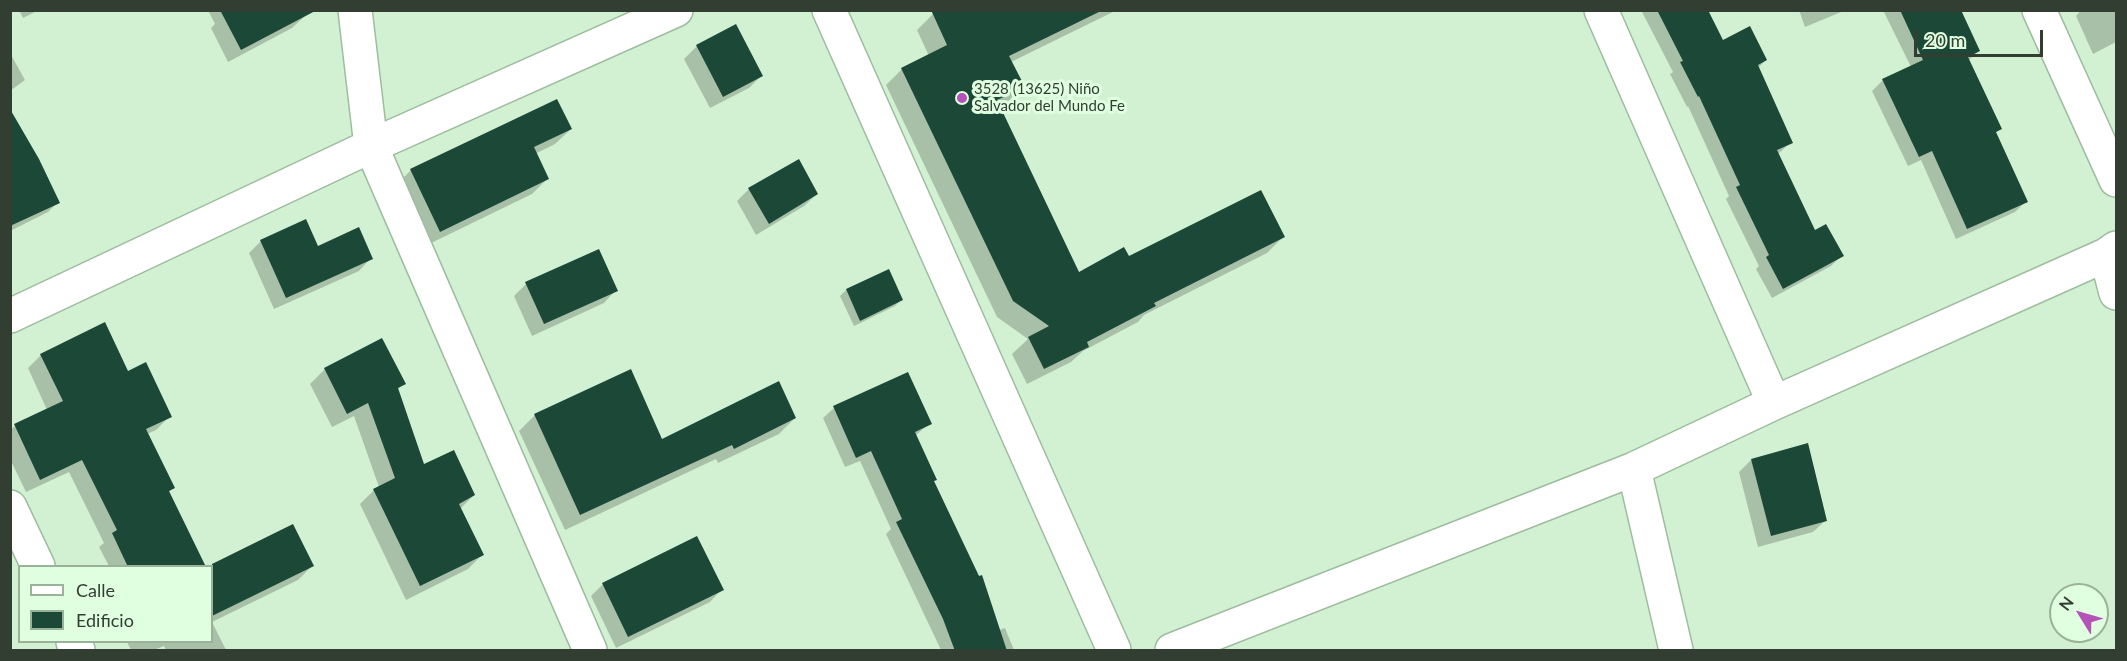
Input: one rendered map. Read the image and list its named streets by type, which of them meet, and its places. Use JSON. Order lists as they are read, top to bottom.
{
  "places": ["3528 (13625) Niño Salvador del Mundo Fe"],
  "legend": ["Calle", "Edificio"],
  "scale_bar": "20 m",
  "north": "top left"
}
